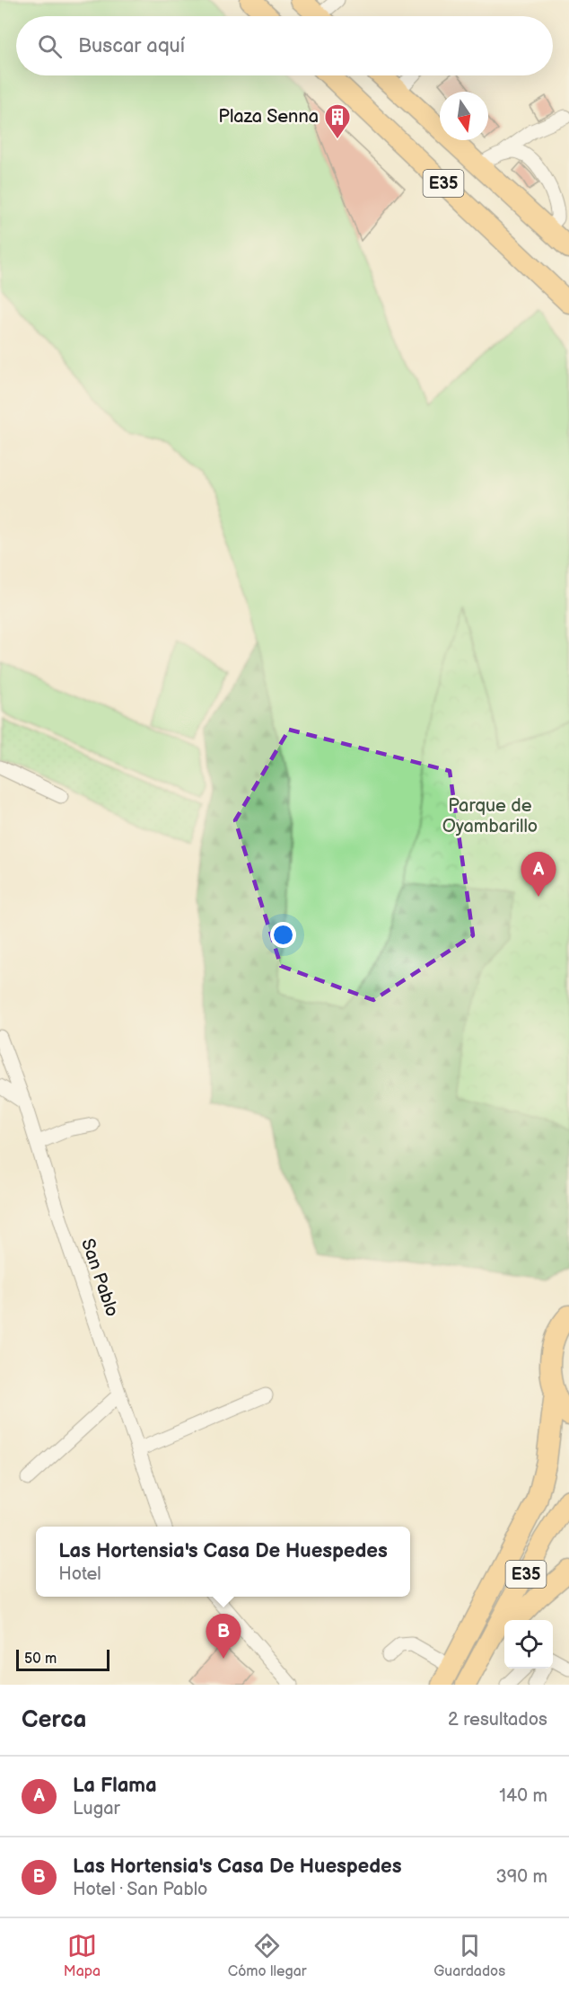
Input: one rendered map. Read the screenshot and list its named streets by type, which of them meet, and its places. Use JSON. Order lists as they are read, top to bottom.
{
  "streets": {
    "highway": ["E35"],
    "street": ["San Pablo"]
  },
  "parks": ["Parque de Oyambarillo"],
  "places": {
    "building": ["Plaza Senna"]
  },
  "scale_bar": "50 m",
  "north": "bottom",
  "page": {
    "search": "Buscar aquí",
    "pins": ["A", "B"],
    "popup": ["Las Hortensia's Casa De Huespedes", "Hotel"],
    "scale": "50 m",
    "heading": ["Cerca", "2 resultados"],
    "list": [
      {
        "mark": "A",
        "name": "La Flama",
        "note": "Lugar",
        "value": "140 m"
      },
      {
        "mark": "B",
        "name": "Las Hortensia's Casa De Huespedes",
        "note": "Hotel · San Pablo",
        "value": "390 m"
      }
    ],
    "nav": ["Mapa", "Cómo llegar", "Guardados"]
  }
}
